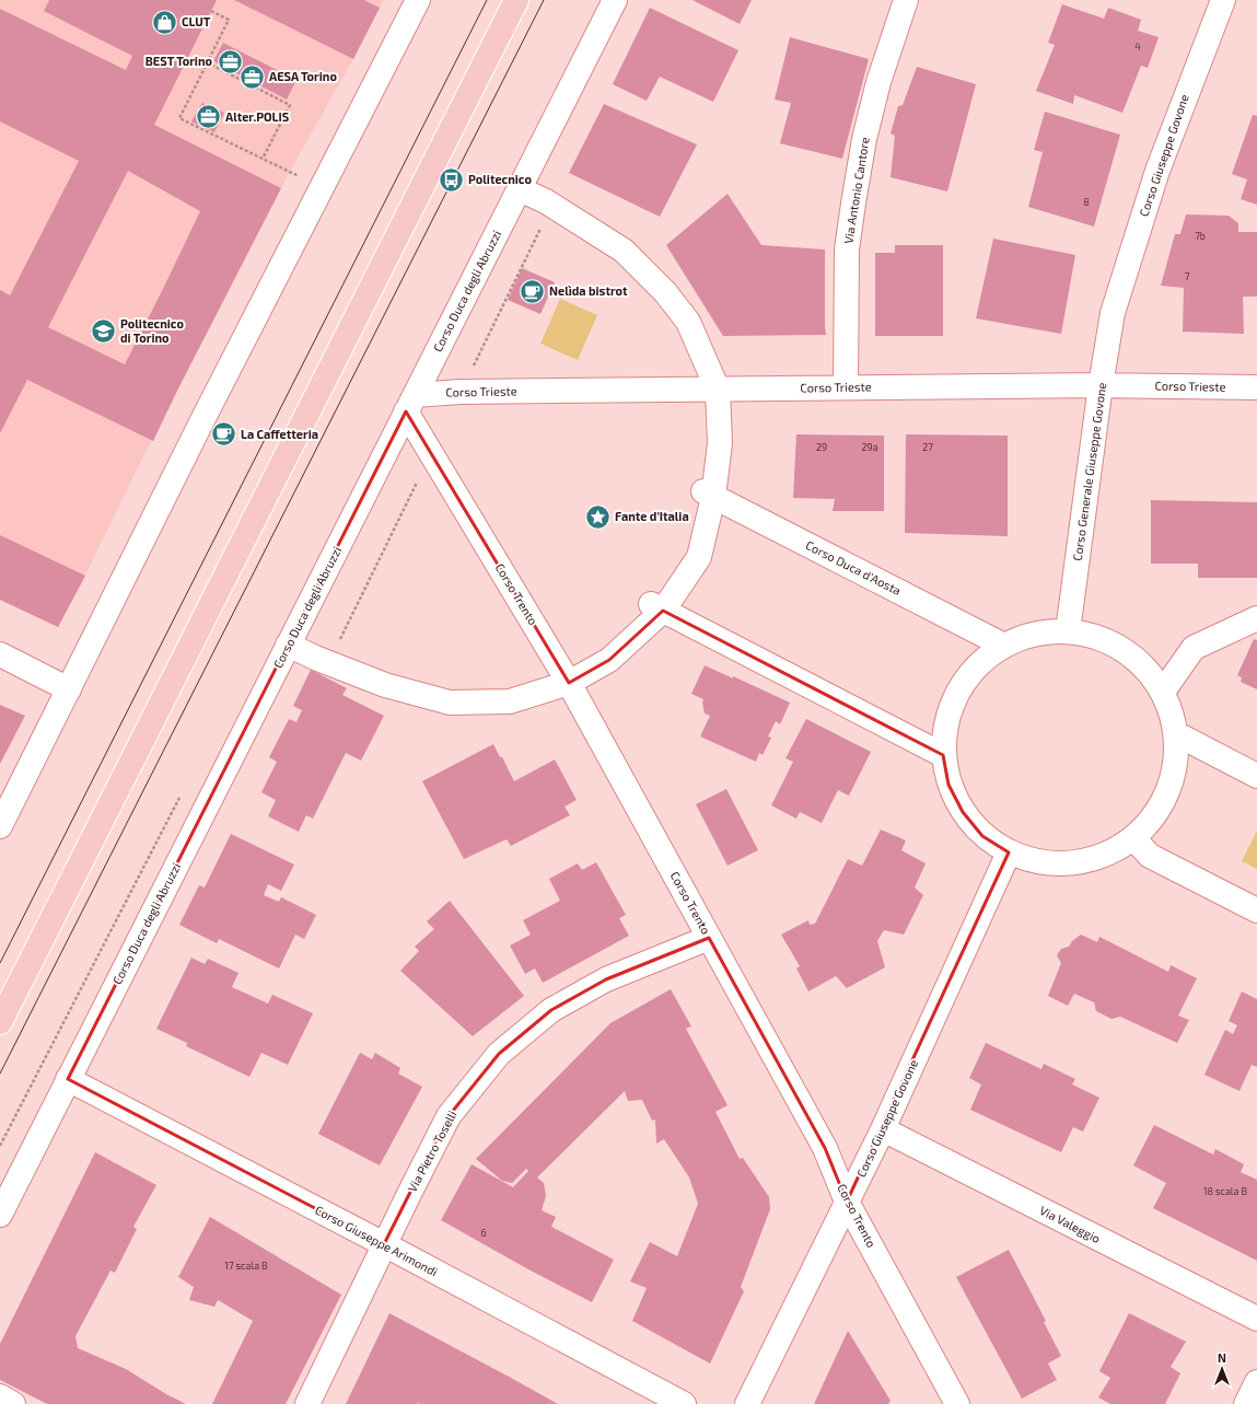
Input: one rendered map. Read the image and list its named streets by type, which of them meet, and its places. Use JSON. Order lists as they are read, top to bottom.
{
  "streets": {
    "street": [
      "Corso Giuseppe Govone",
      "Via Antonio Cantore",
      "Corso Duca degli Abruzzi",
      "Corso Trieste",
      "Corso Generale Giuseppe Govone",
      "Corso Duca d'Aosta",
      "Corso Trento",
      "Via Pietro Toselli",
      "Via Valeggio",
      "Corso Giuseppe Arimondi"
    ]
  },
  "crossings": [
    ["Corso Giuseppe Govone", "Corso Generale Giuseppe Govone"],
    ["Corso Giuseppe Govone", "Corso Trento"],
    ["Corso Giuseppe Govone", "Via Valeggio"],
    ["Via Antonio Cantore", "Corso Trieste"],
    ["Corso Duca degli Abruzzi", "Corso Trieste"],
    ["Corso Duca degli Abruzzi", "Corso Trento"],
    ["Corso Duca degli Abruzzi", "Corso Giuseppe Arimondi"],
    ["Corso Trieste", "Corso Generale Giuseppe Govone"],
    ["Corso Trieste", "Corso Trento"],
    ["Corso Trento", "Via Pietro Toselli"],
    ["Via Pietro Toselli", "Corso Giuseppe Arimondi"]
  ],
  "places": {
    "shop": ["CLUT"],
    "office": ["BEST Torino", "AESA Torino", "Alter.POLIS"],
    "bus stop": ["Politecnico"],
    "cafe": ["Nelìda bistrot", "La Caffetteria"],
    "school or university": ["Politecnico di Torino"],
    "place": ["Fante d'Italia"]
  },
  "house_numbers": [
    "4",
    "8",
    "7b",
    "7",
    "29",
    "29a",
    "27",
    "18 scala B",
    "6",
    "17 scala B"
  ],
  "north": "top"
}
